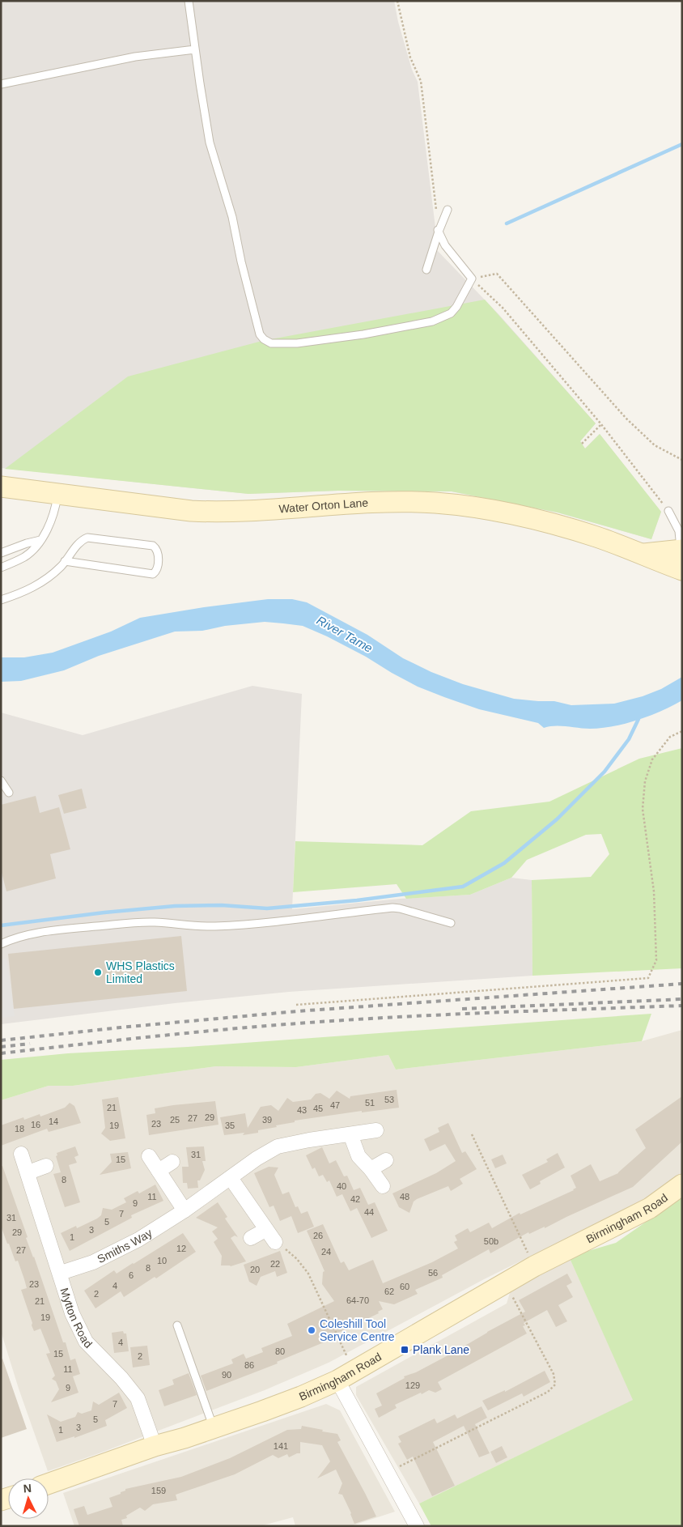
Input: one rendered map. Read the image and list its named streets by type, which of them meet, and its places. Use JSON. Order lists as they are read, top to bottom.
{
  "streets": {
    "main road": ["Water Orton Lane", "Birmingham Road"],
    "street": ["Smiths Way", "Mytton Road"]
  },
  "crossings": [
    ["Birmingham Road", "Mytton Road"],
    ["Smiths Way", "Mytton Road"]
  ],
  "water": ["River Tame"],
  "places": {
    "other": ["WHS Plastics Limited", "Coleshill Tool Service Centre"],
    "transit": ["Plank Lane"]
  },
  "house_numbers": [
    "53",
    "51",
    "47",
    "21",
    "45",
    "43",
    "29",
    "27",
    "25",
    "39",
    "14",
    "23",
    "16",
    "19",
    "35",
    "18",
    "31",
    "15",
    "8",
    "40",
    "11",
    "48",
    "42",
    "9",
    "44",
    "7",
    "31",
    "5",
    "3",
    "29",
    "26",
    "1",
    "50b",
    "12",
    "27",
    "24",
    "10",
    "22",
    "8",
    "20",
    "56",
    "6",
    "23",
    "4",
    "60",
    "62",
    "2",
    "64-70",
    "21",
    "19",
    "4",
    "80",
    "15",
    "2",
    "86",
    "11",
    "90",
    "129",
    "9",
    "7",
    "5",
    "3",
    "1",
    "141",
    "159"
  ],
  "north": "top"
}
